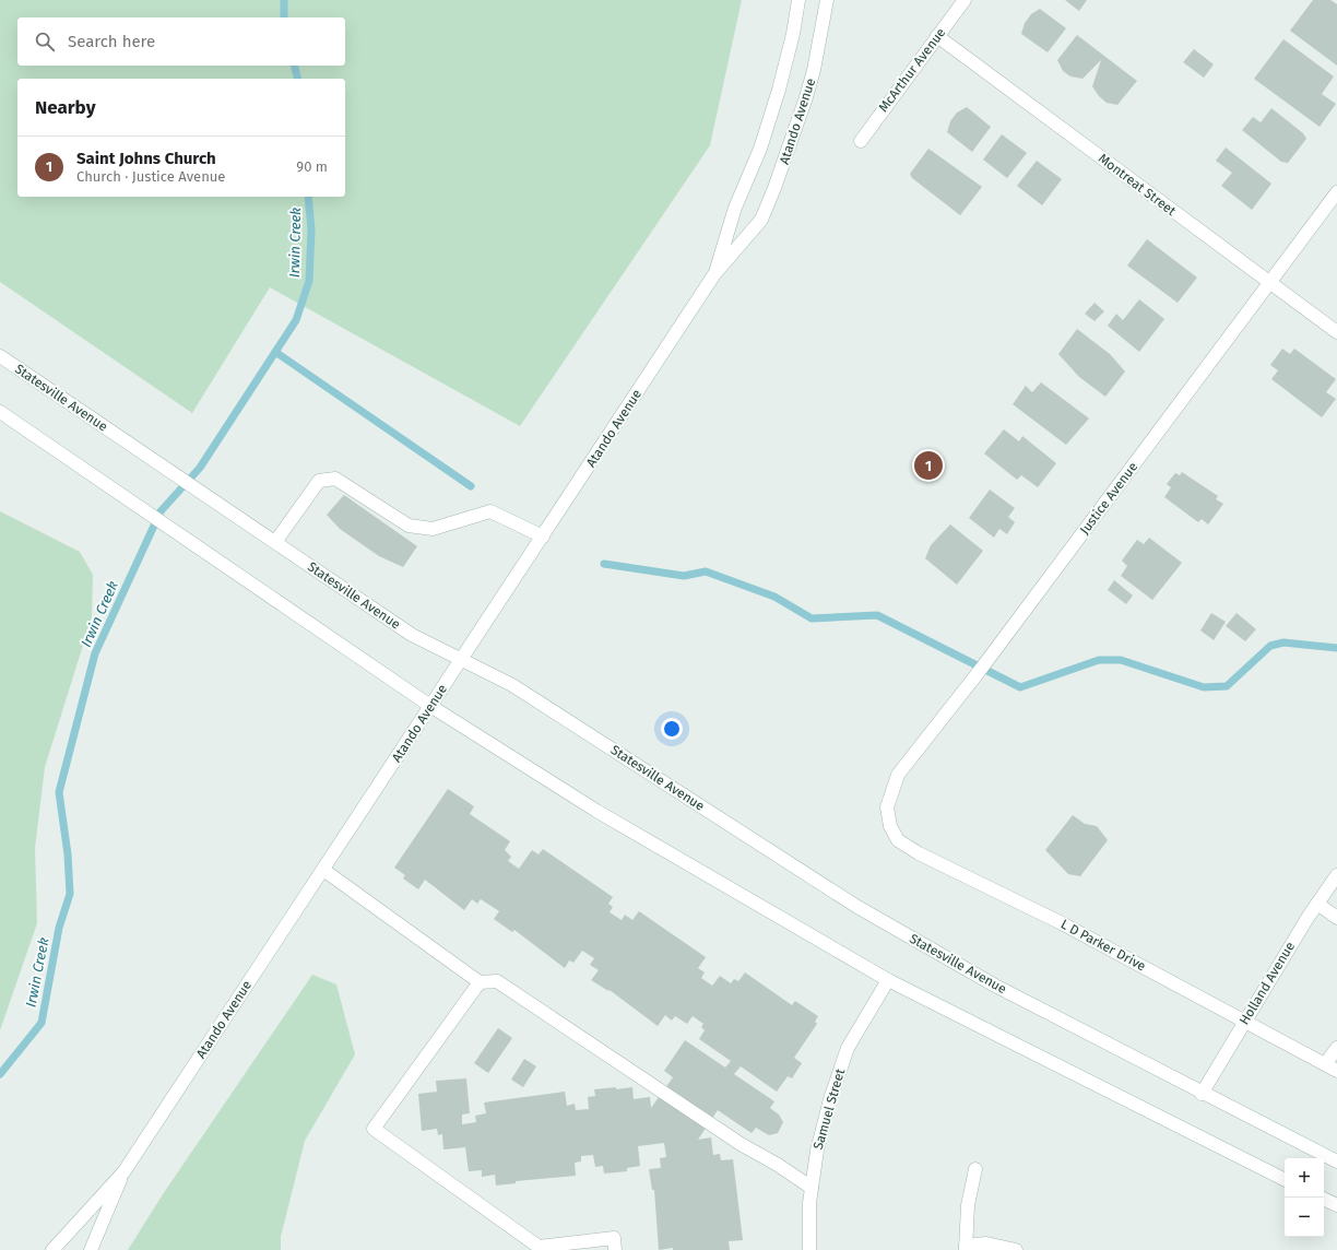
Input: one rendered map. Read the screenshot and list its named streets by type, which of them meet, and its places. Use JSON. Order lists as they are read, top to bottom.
{
  "streets": {
    "main road": [
      "McArthur Avenue",
      "Atando Avenue",
      "Montreat Street",
      "Statesville Avenue",
      "Justice Avenue",
      "L D Parker Drive",
      "Holland Avenue",
      "Samuel Street"
    ]
  },
  "crossings": [
    ["McArthur Avenue", "Montreat Street"],
    ["Atando Avenue", "Statesville Avenue"],
    ["Montreat Street", "Justice Avenue"],
    ["Statesville Avenue", "Holland Avenue"],
    ["Justice Avenue", "L D Parker Drive"],
    ["L D Parker Drive", "Holland Avenue"]
  ],
  "water": ["Irwin Creek"],
  "page": {
    "search": "Search here",
    "heading": "Nearby",
    "list": [
      {
        "mark": "1",
        "name": "Saint Johns Church",
        "note": "Church · Justice Avenue",
        "value": "90 m"
      }
    ],
    "pins": "1",
    "map_buttons": ["+", "−"]
  }
}
